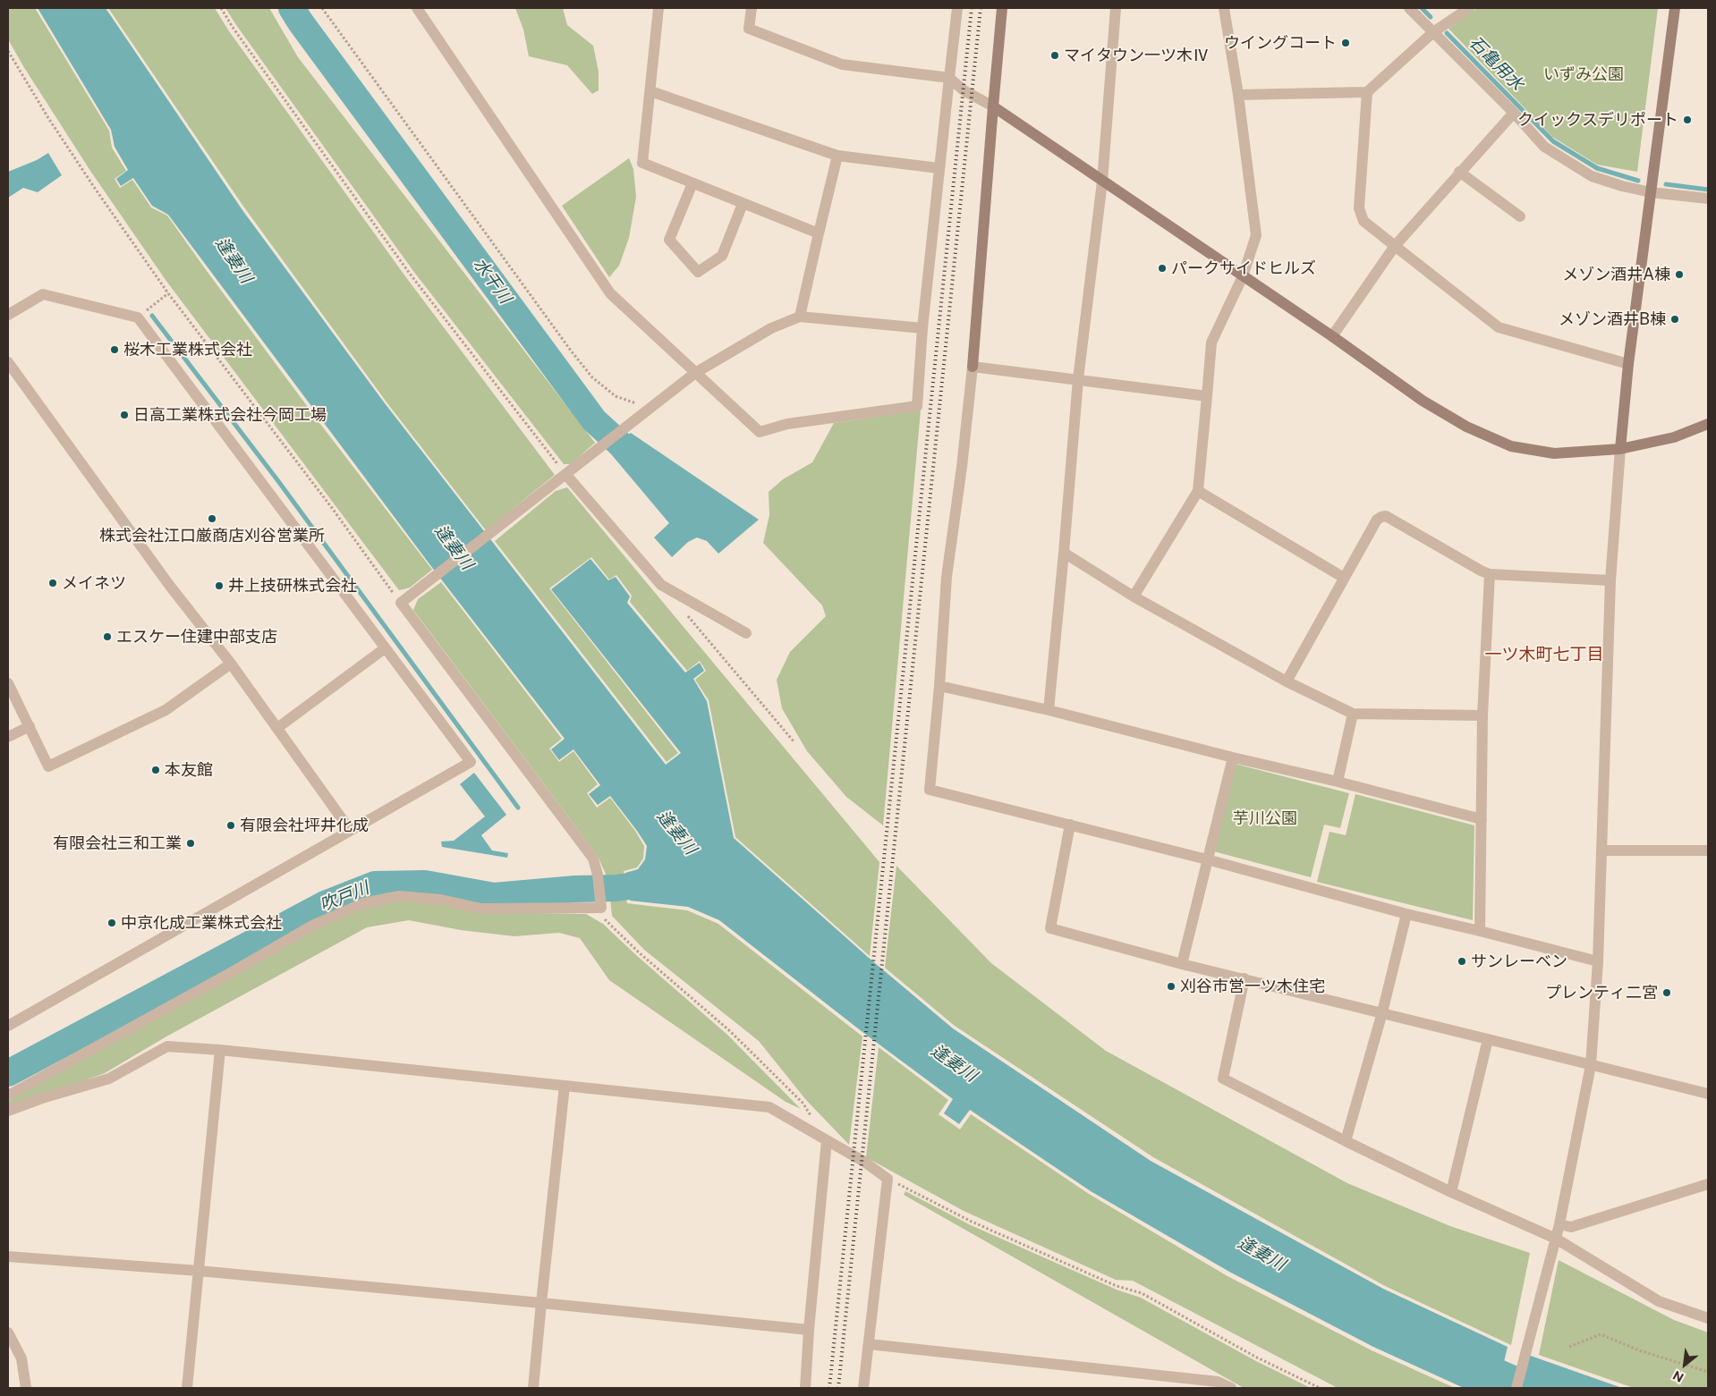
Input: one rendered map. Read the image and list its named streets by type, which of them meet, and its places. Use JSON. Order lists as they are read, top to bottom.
{
  "districts": ["一ツ木町七丁目"],
  "water": [
    "石亀用水",
    "逢妻川",
    "水干川",
    "吹戸川"
  ],
  "parks": ["いずみ公園", "芋川公園"],
  "places": [
    "ウイングコート",
    "マイタウン一ツ木Ⅳ",
    "クイックスデリポート",
    "パークサイドヒルズ",
    "メゾン酒井A棟",
    "メゾン酒井B棟",
    "桜木工業株式会社",
    "日高工業株式会社今岡工場",
    "株式会社江口厳商店刈谷営業所",
    "メイネツ",
    "井上技研株式会社",
    "エスケー住建中部支店",
    "本友館",
    "有限会社坪井化成",
    "有限会社三和工業",
    "中京化成工業株式会社",
    "サンレーベン",
    "刈谷市営一ツ木住宅",
    "プレンティ二宮"
  ],
  "north": "bottom left"
}
